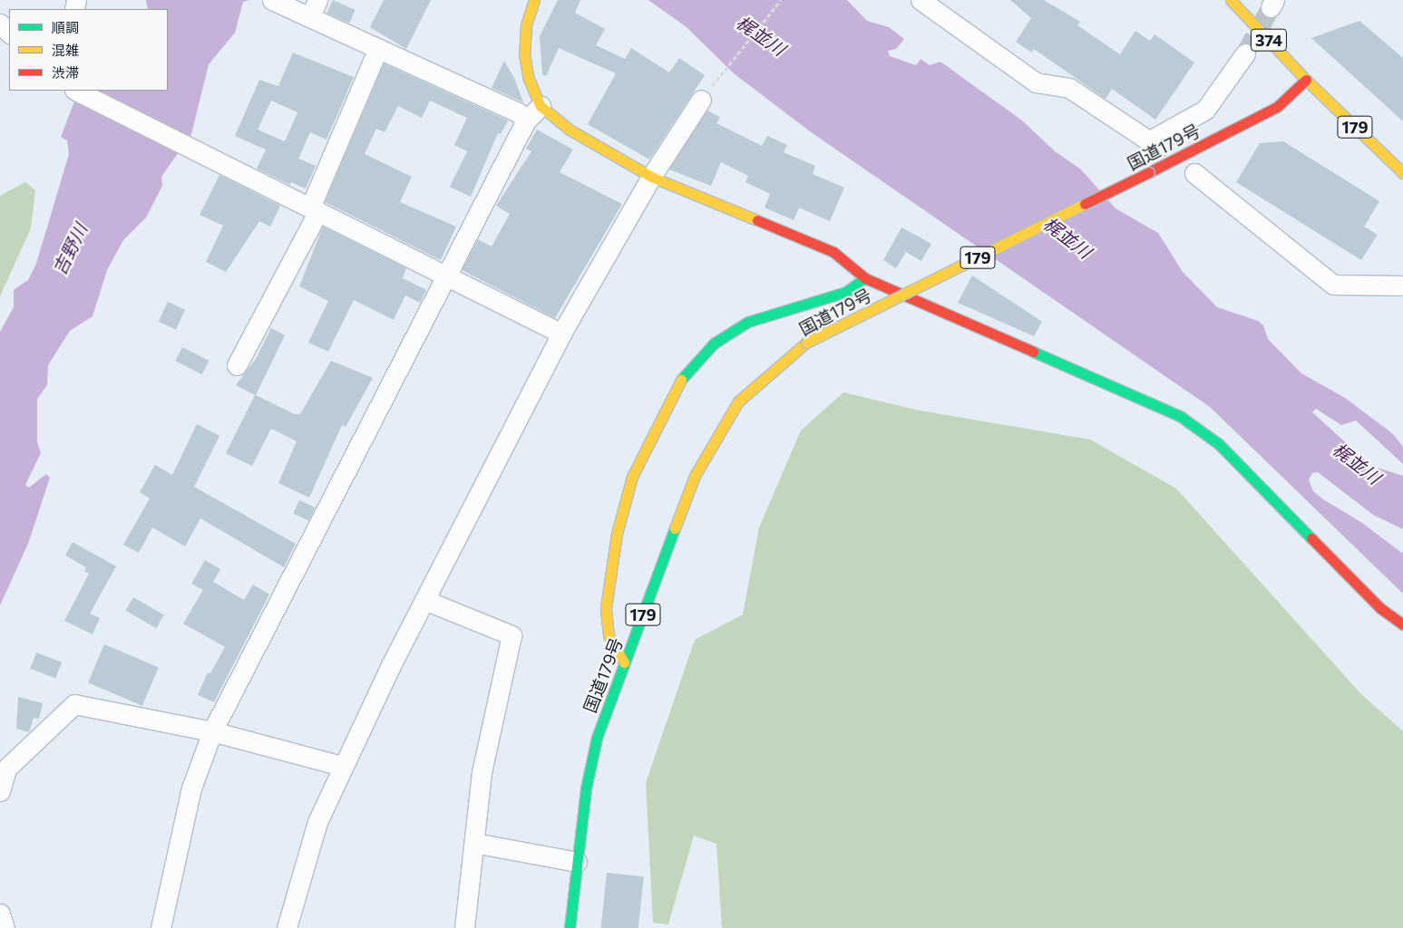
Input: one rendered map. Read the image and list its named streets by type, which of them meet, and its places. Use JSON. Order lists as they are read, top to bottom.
{
  "streets": {
    "main road": ["374", "179", "国道179号"]
  },
  "crossings": [
    ["374", "179"],
    ["374", "国道179号"],
    ["179", "国道179号"]
  ],
  "water": ["梶並川", "吉野川"],
  "legend": ["順調", "混雑", "渋滞"]
}
